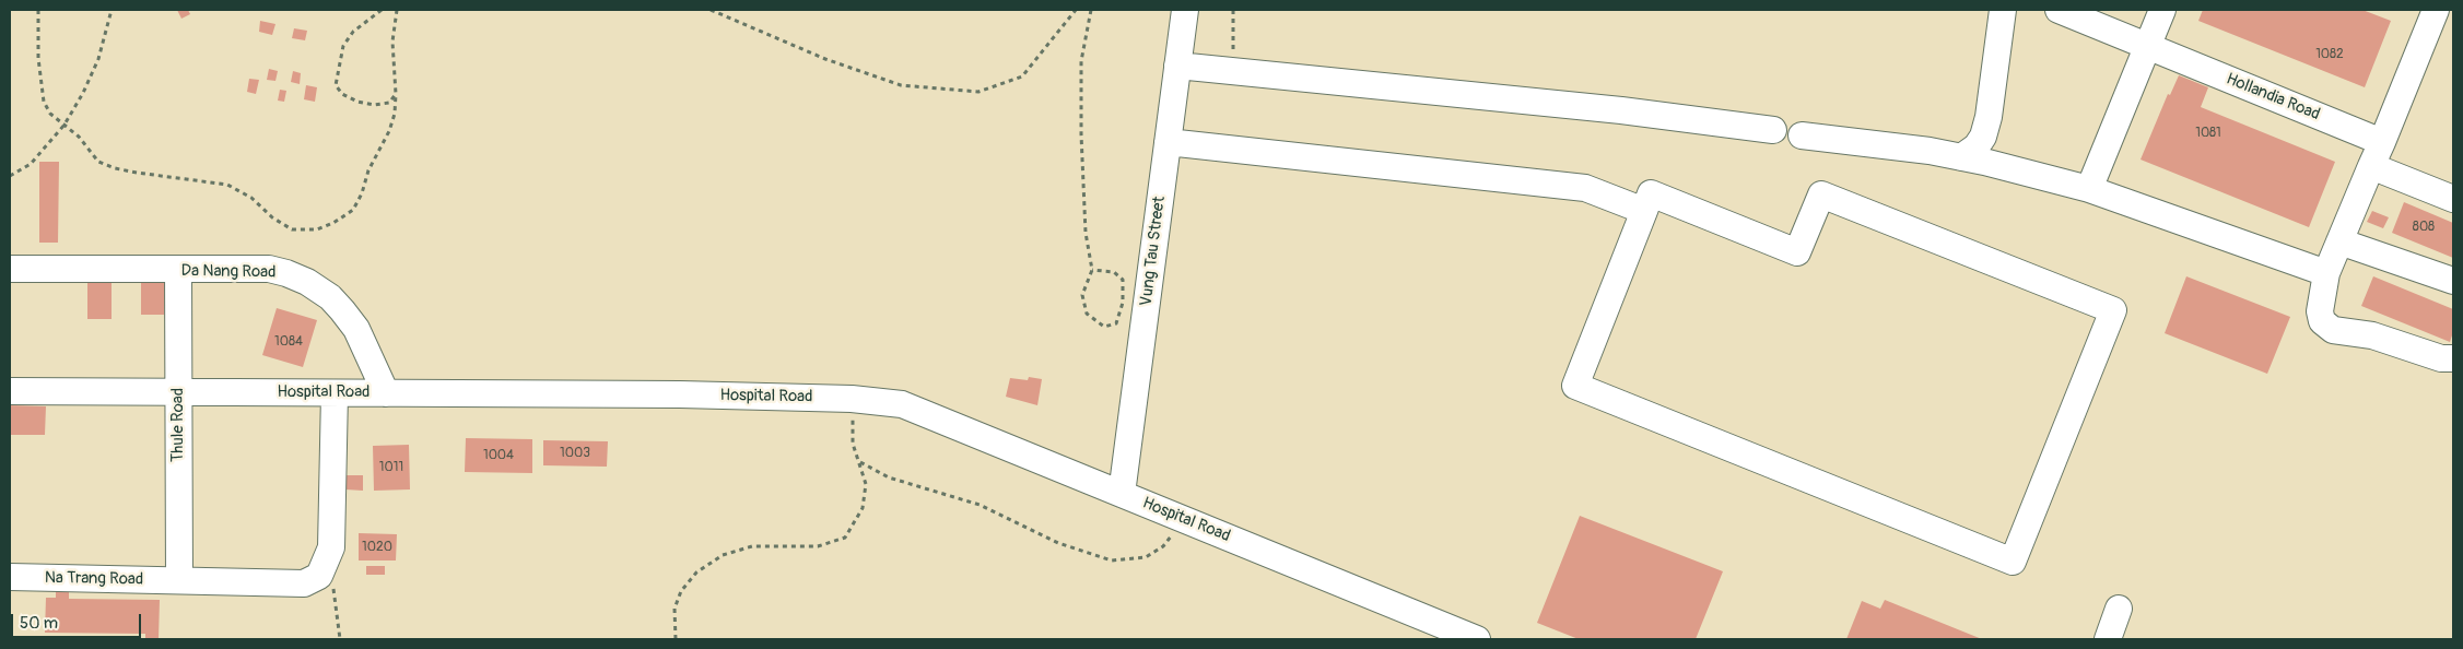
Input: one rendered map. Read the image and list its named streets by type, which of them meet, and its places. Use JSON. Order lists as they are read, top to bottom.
{
  "streets": {
    "street": [
      "Hollandia Road",
      "Vung Tau Street",
      "Da Nang Road",
      "Hospital Road",
      "Thule Road",
      "Na Trang Road"
    ]
  },
  "crossings": [
    ["Vung Tau Street", "Hospital Road"],
    ["Da Nang Road", "Hospital Road"],
    ["Da Nang Road", "Thule Road"],
    ["Hospital Road", "Thule Road"],
    ["Hospital Road", "Na Trang Road"],
    ["Thule Road", "Na Trang Road"]
  ],
  "house_numbers": [
    "1082",
    "1081",
    "808",
    "1084",
    "1003",
    "1004",
    "1011",
    "1020"
  ],
  "scale_bar": "50 m"
}
